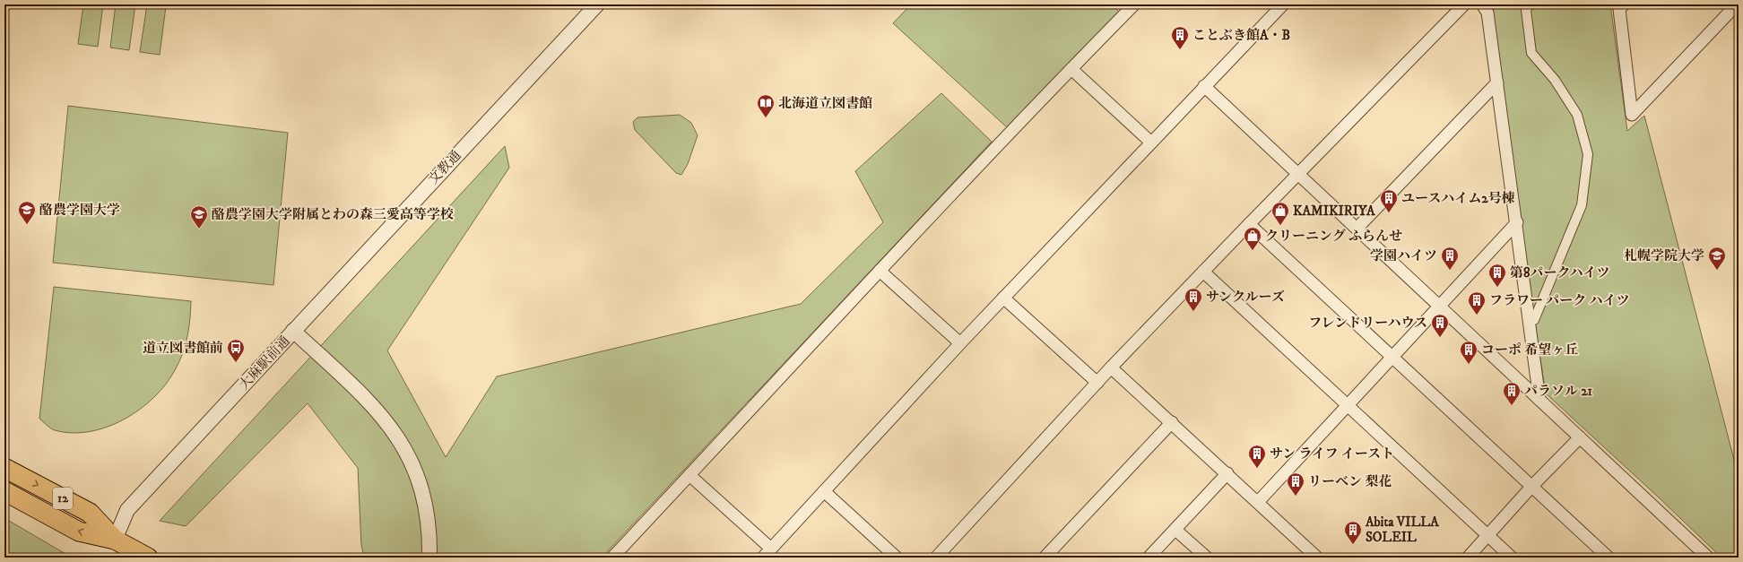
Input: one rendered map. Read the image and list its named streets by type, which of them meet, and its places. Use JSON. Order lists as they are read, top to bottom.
{
  "streets": {
    "highway": ["12"],
    "street": ["文教通", "大麻駅前通"]
  },
  "crossings": [
    ["文教通", "大麻駅前通"],
    ["大麻駅前通", "12"]
  ],
  "places": {
    "building": [
      "ことぶき館A・B",
      "ユースハイム2号棟",
      "学園ハイツ",
      "第8パークハイツ",
      "サンクルーズ",
      "フラワー パーク ハイツ",
      "フレンドリーハウス",
      "コーポ 希望ヶ丘",
      "パラソル 21",
      "サン ライフ イースト",
      "リーベン 梨花",
      "Abita VILLA SOLEIL"
    ],
    "library": ["北海道立図書館"],
    "school or university": ["酪農学園大学", "酪農学園大学附属とわの森三愛高等学校", "札幌学院大学"],
    "shop": ["KAMIKIRIYA", "クリーニング ふらんせ"],
    "bus stop": ["道立図書館前"]
  }
}
